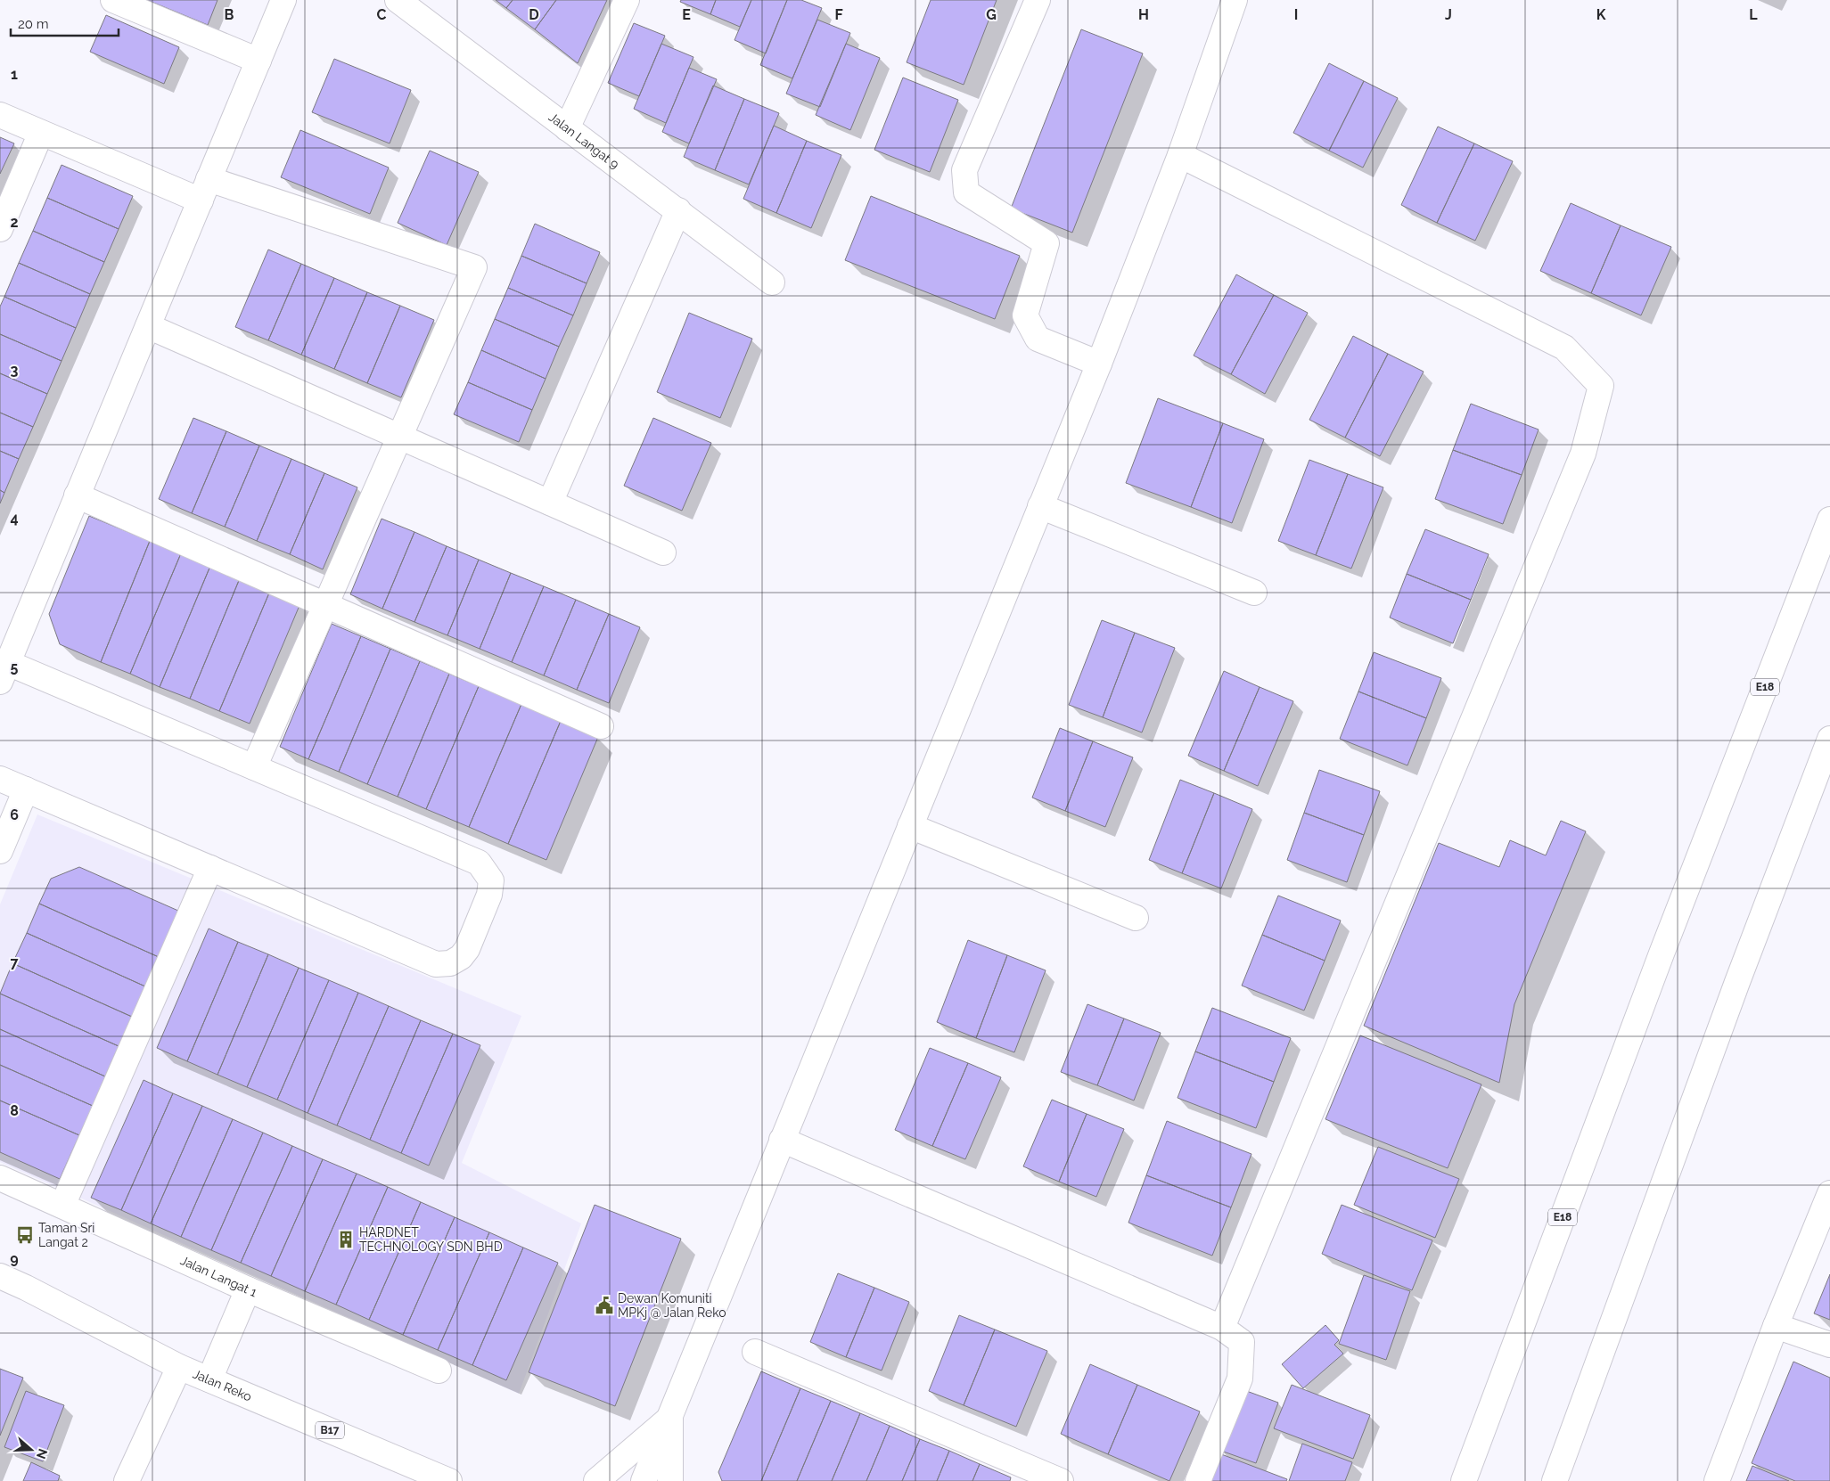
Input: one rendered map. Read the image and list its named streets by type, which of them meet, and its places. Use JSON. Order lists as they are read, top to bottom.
{
  "streets": {
    "main road": [
      "Jalan Langat 9",
      "E18",
      "Jalan Langat 1",
      "Jalan Reko",
      "B17"
    ]
  },
  "places": {
    "bus stop": ["Taman Sri Langat 2"],
    "building": ["HARDNET TECHNOLOGY SDN BHD"],
    "public building": ["Dewan Komuniti MPKj @ Jalan Reko"]
  },
  "scale_bar": "20 m",
  "north": "right",
  "grid": {
    "columns": [
      "B",
      "C",
      "D",
      "E",
      "F",
      "G",
      "H",
      "I",
      "J",
      "K",
      "L"
    ],
    "rows": [
      "1",
      "2",
      "3",
      "4",
      "5",
      "6",
      "7",
      "8",
      "9"
    ]
  }
}
